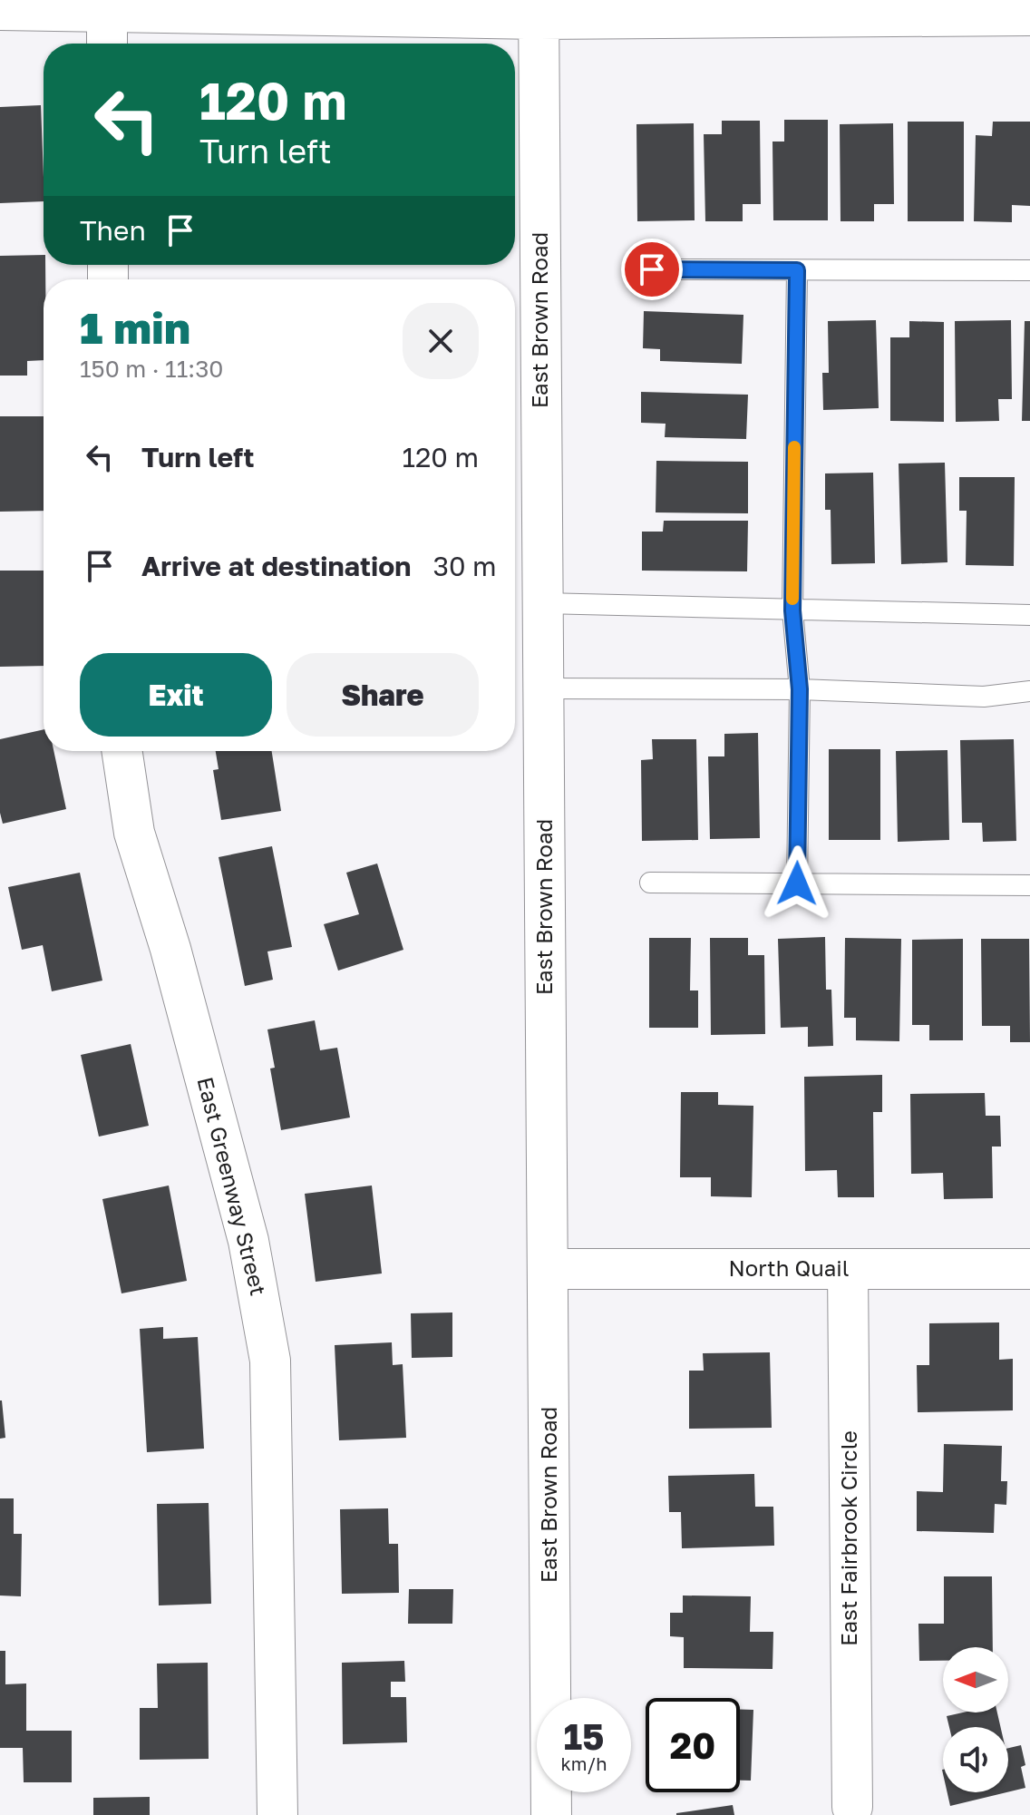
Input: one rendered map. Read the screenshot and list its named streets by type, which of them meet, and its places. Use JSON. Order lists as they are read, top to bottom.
{
  "streets": {
    "street": [
      "East Brown Road",
      "East Greenway Street",
      "North Quail",
      "East Fairbrook Circle"
    ]
  },
  "crossings": [
    ["East Brown Road", "North Quail"],
    ["North Quail", "East Fairbrook Circle"]
  ],
  "north": "left",
  "page": {
    "turn": ["120 m", "Turn left"],
    "then": "Then",
    "heading": ["1 min", "150 m · 11:30"],
    "list": [
      {
        "name": "Turn left",
        "value": "120 m"
      },
      {
        "name": "Arrive at destination",
        "value": "30 m"
      }
    ],
    "buttons": ["Exit", "Share"],
    "speed": "15 km/h",
    "limit": "20"
  }
}
